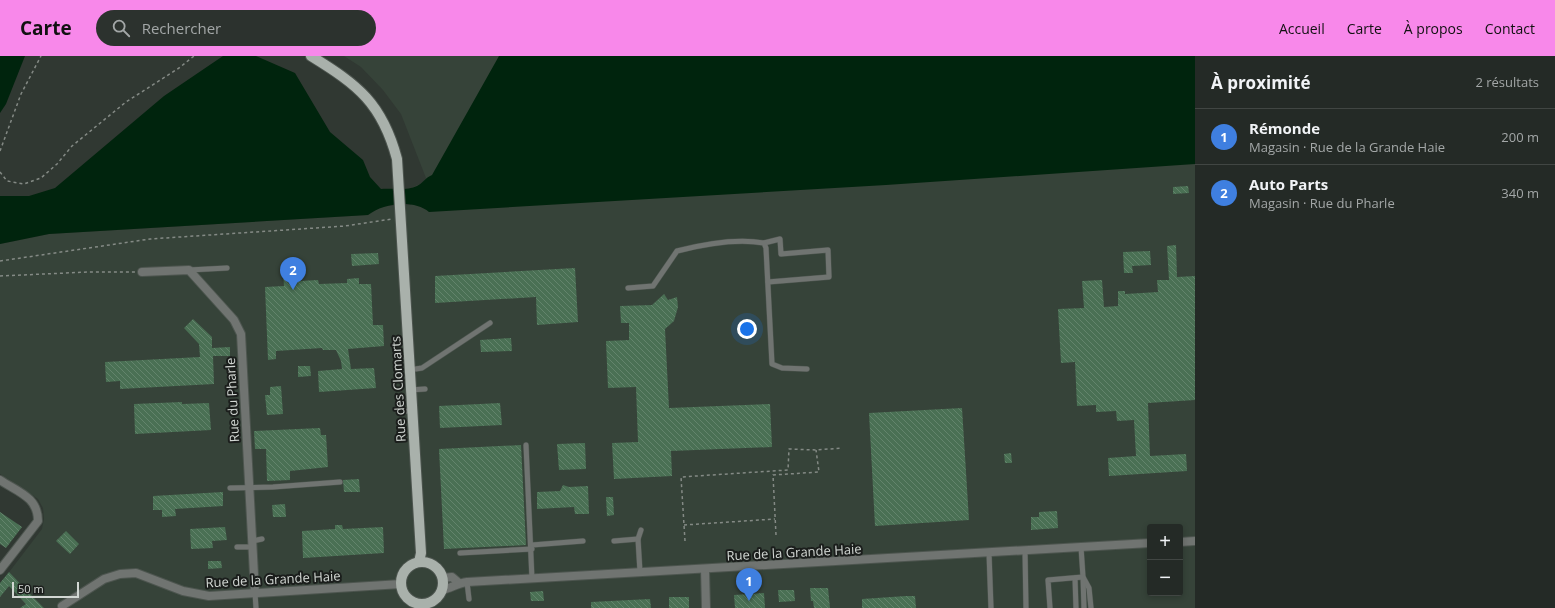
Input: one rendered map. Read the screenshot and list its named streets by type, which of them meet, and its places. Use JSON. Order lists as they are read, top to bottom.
{
  "streets": {
    "main road": ["Rue des Clomarts"],
    "street": ["Rue du Pharle", "Rue de la Grande Haie"]
  },
  "crossings": [
    ["Rue des Clomarts", "Rue de la Grande Haie"],
    ["Rue du Pharle", "Rue de la Grande Haie"]
  ],
  "scale_bar": "50 m",
  "page": {
    "header": "Carte",
    "search": "Rechercher",
    "nav": [
      "Accueil",
      "Carte",
      "À propos",
      "Contact"
    ],
    "heading": ["À proximité", "2 résultats"],
    "list": [
      {
        "mark": "1",
        "name": "Rémonde",
        "note": "Magasin · Rue de la Grande Haie",
        "value": "200 m"
      },
      {
        "mark": "2",
        "name": "Auto Parts",
        "note": "Magasin · Rue du Pharle",
        "value": "340 m"
      }
    ],
    "pins": ["2", "1"],
    "map_buttons": ["+", "−"],
    "scale": "50 m"
  }
}
